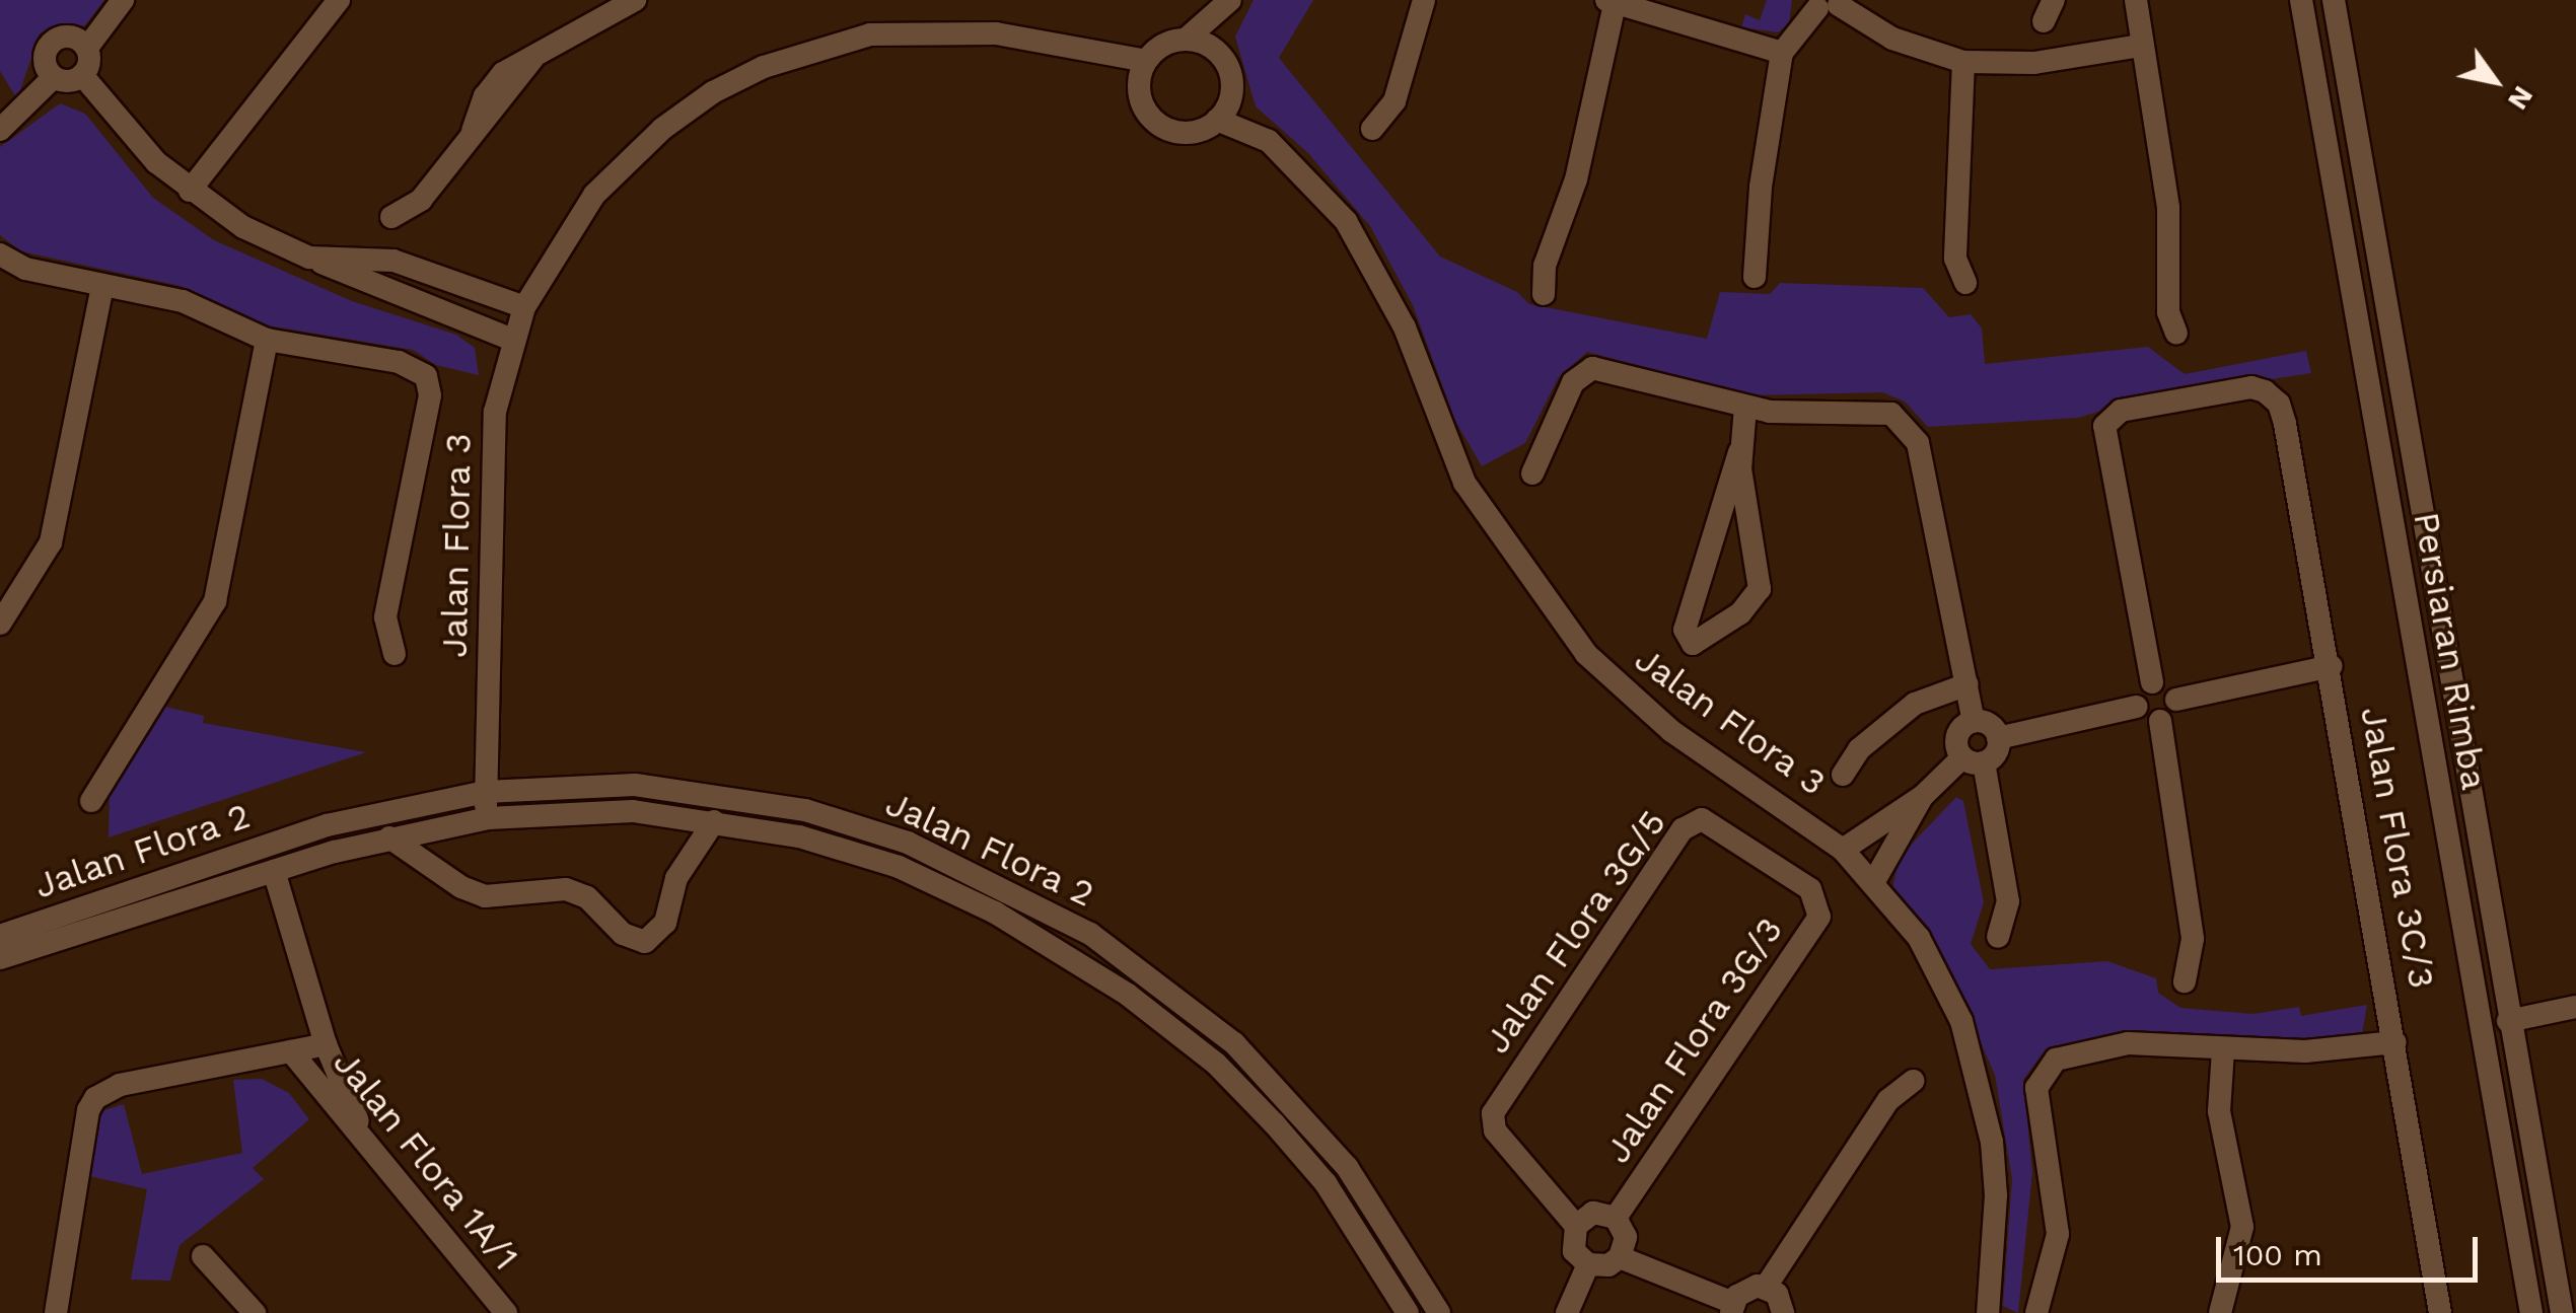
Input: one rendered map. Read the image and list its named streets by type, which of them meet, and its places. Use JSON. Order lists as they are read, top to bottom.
{
  "streets": {
    "street": [
      "Jalan Flora 3",
      "Persiaran Rimba",
      "Jalan Flora 3C/3",
      "Jalan Flora 2",
      "Jalan Flora 3G/5",
      "Jalan Flora 3G/3",
      "Jalan Flora 1A/1"
    ]
  },
  "crossings": [
    ["Jalan Flora 3", "Jalan Flora 2"],
    ["Jalan Flora 3G/5", "Jalan Flora 3G/3"]
  ],
  "scale_bar": "100 m",
  "north": "bottom right"
}
